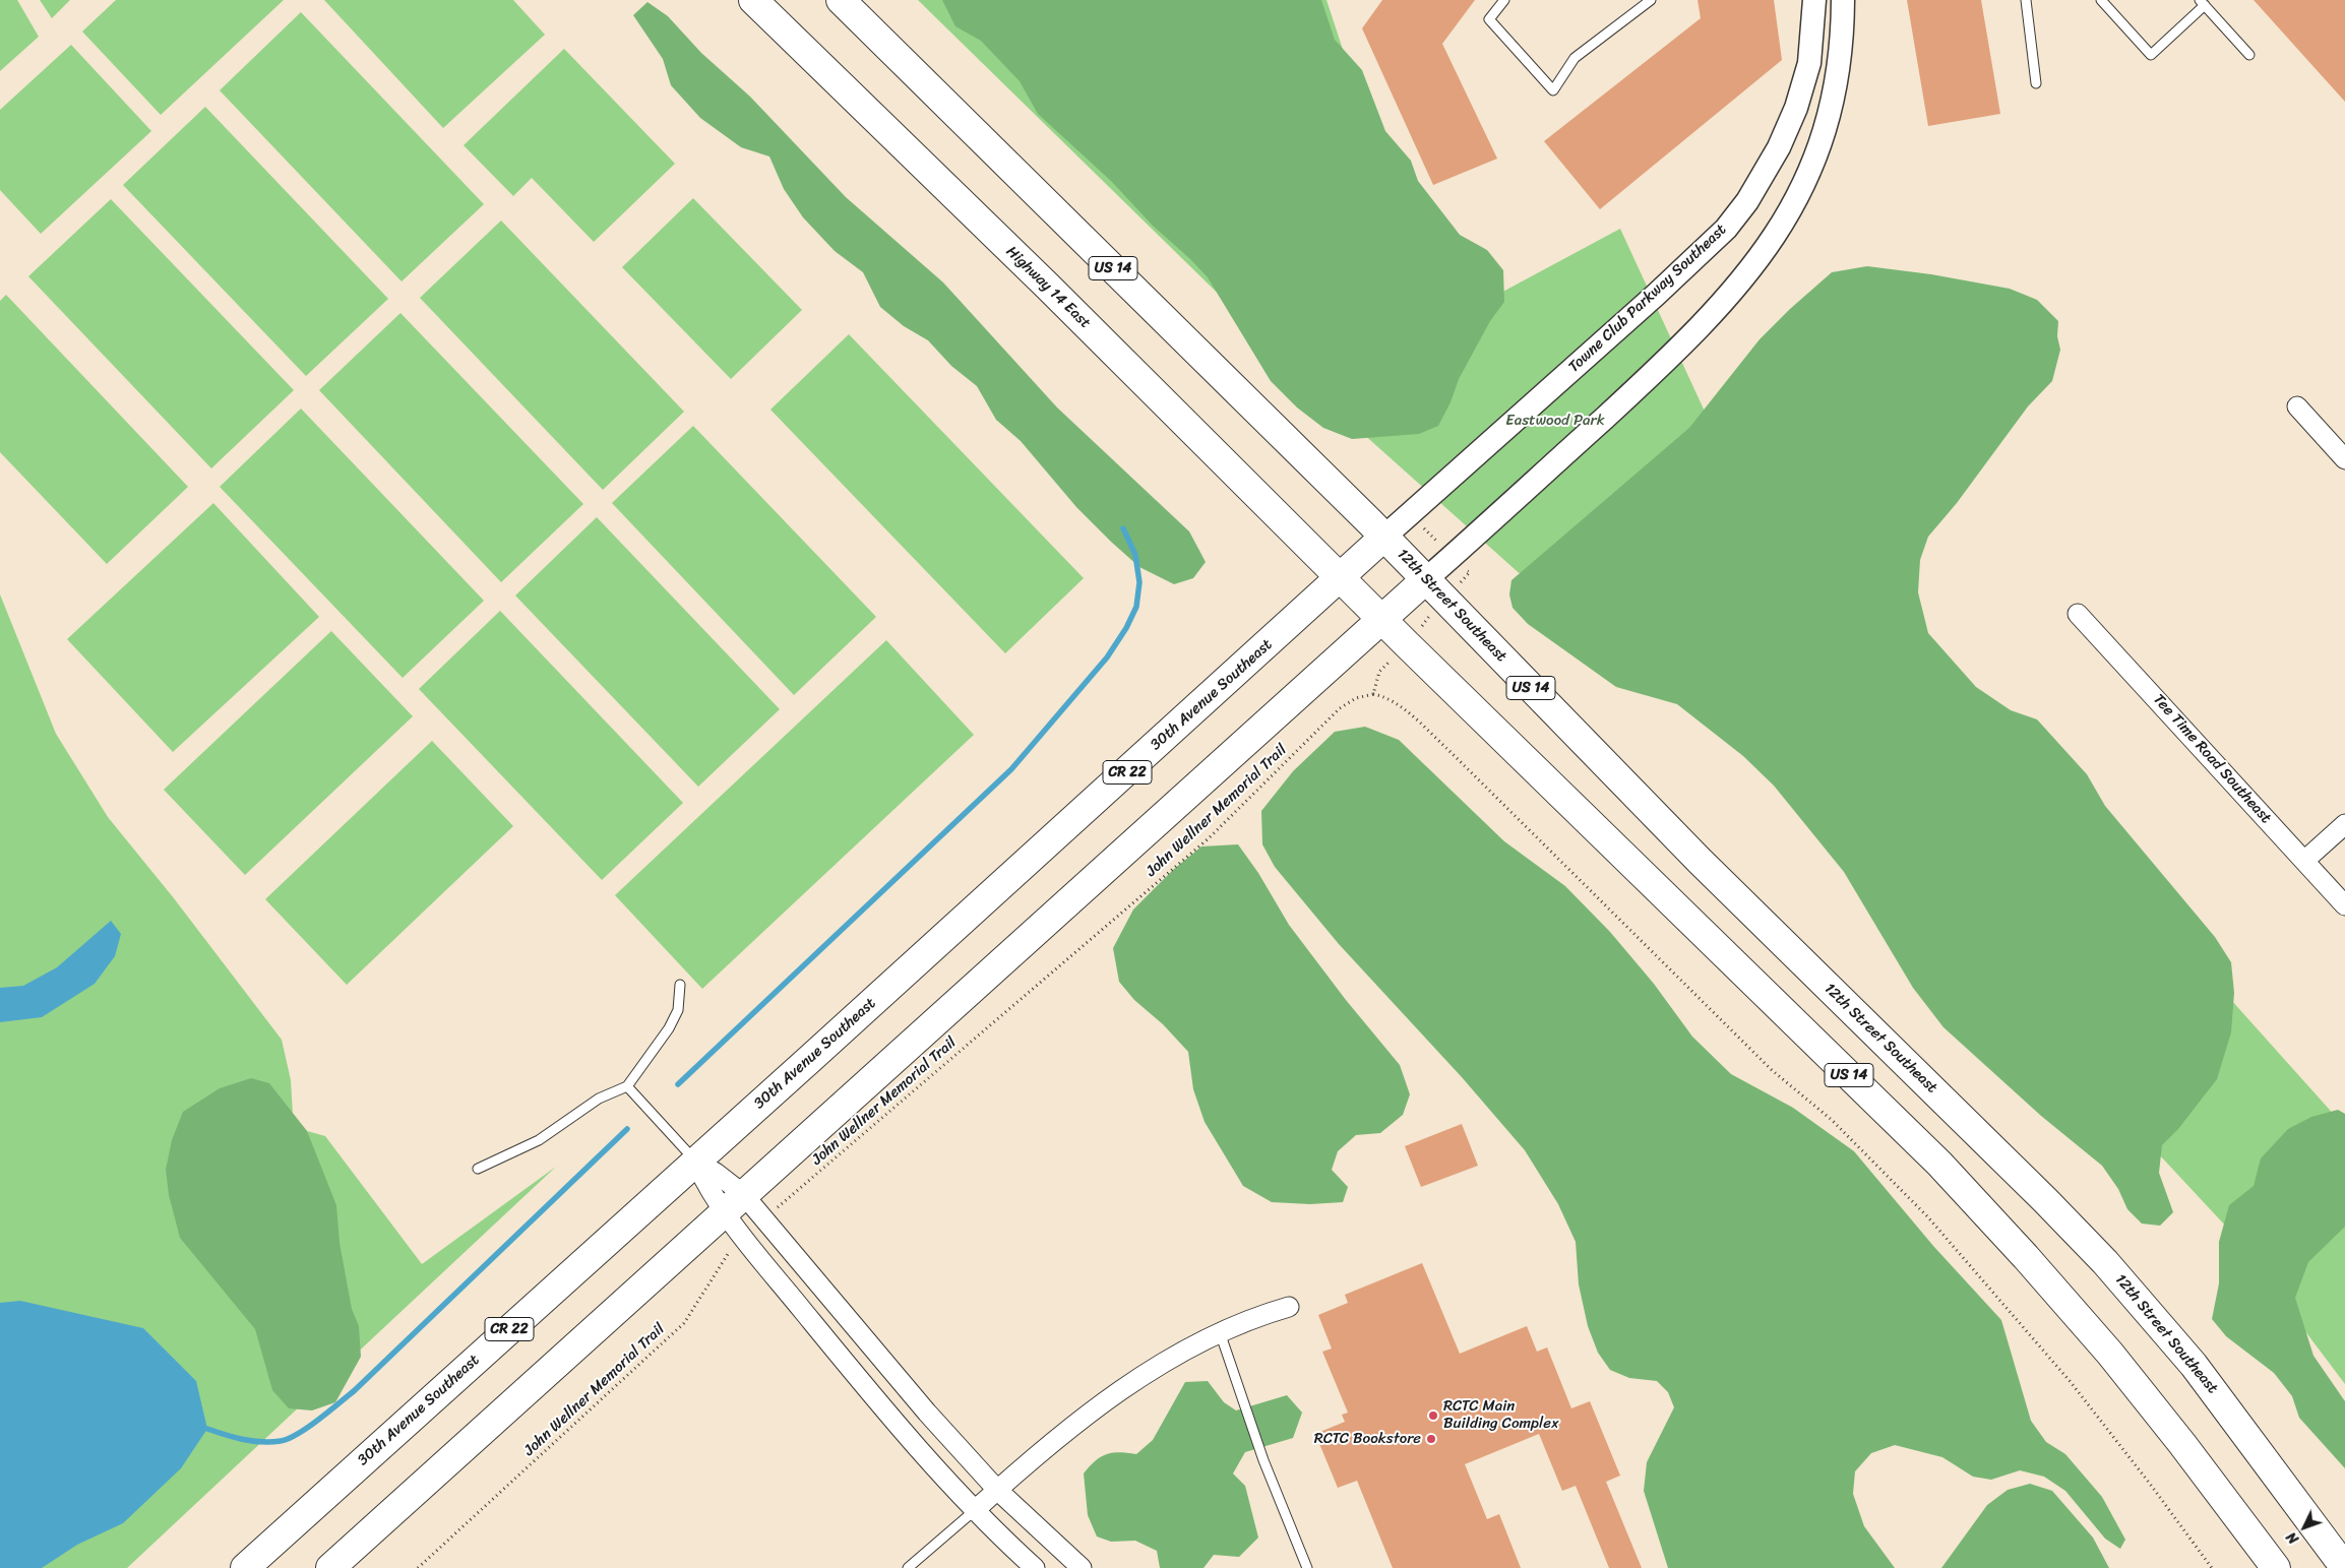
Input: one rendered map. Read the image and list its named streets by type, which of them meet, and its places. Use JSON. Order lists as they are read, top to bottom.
{
  "streets": {
    "main road": [
      "US 14",
      "Highway 14 East",
      "12th Street Southeast",
      "30th Avenue Southeast",
      "CR 22"
    ],
    "street": ["Towne Club Parkway Southeast", "Tee Time Road Southeast"],
    "path": ["John Wellner Memorial Trail"]
  },
  "crossings": [
    ["US 14", "Highway 14 East"],
    ["US 14", "Towne Club Parkway Southeast"],
    ["US 14", "12th Street Southeast"],
    ["US 14", "30th Avenue Southeast"],
    ["Highway 14 East", "30th Avenue Southeast"],
    ["Towne Club Parkway Southeast", "12th Street Southeast"],
    ["Towne Club Parkway Southeast", "30th Avenue Southeast"],
    ["12th Street Southeast", "30th Avenue Southeast"]
  ],
  "parks": ["Eastwood Park"],
  "places": ["RCTC Main Building Complex", "RCTC Bookstore"],
  "north": "bottom left"
}
